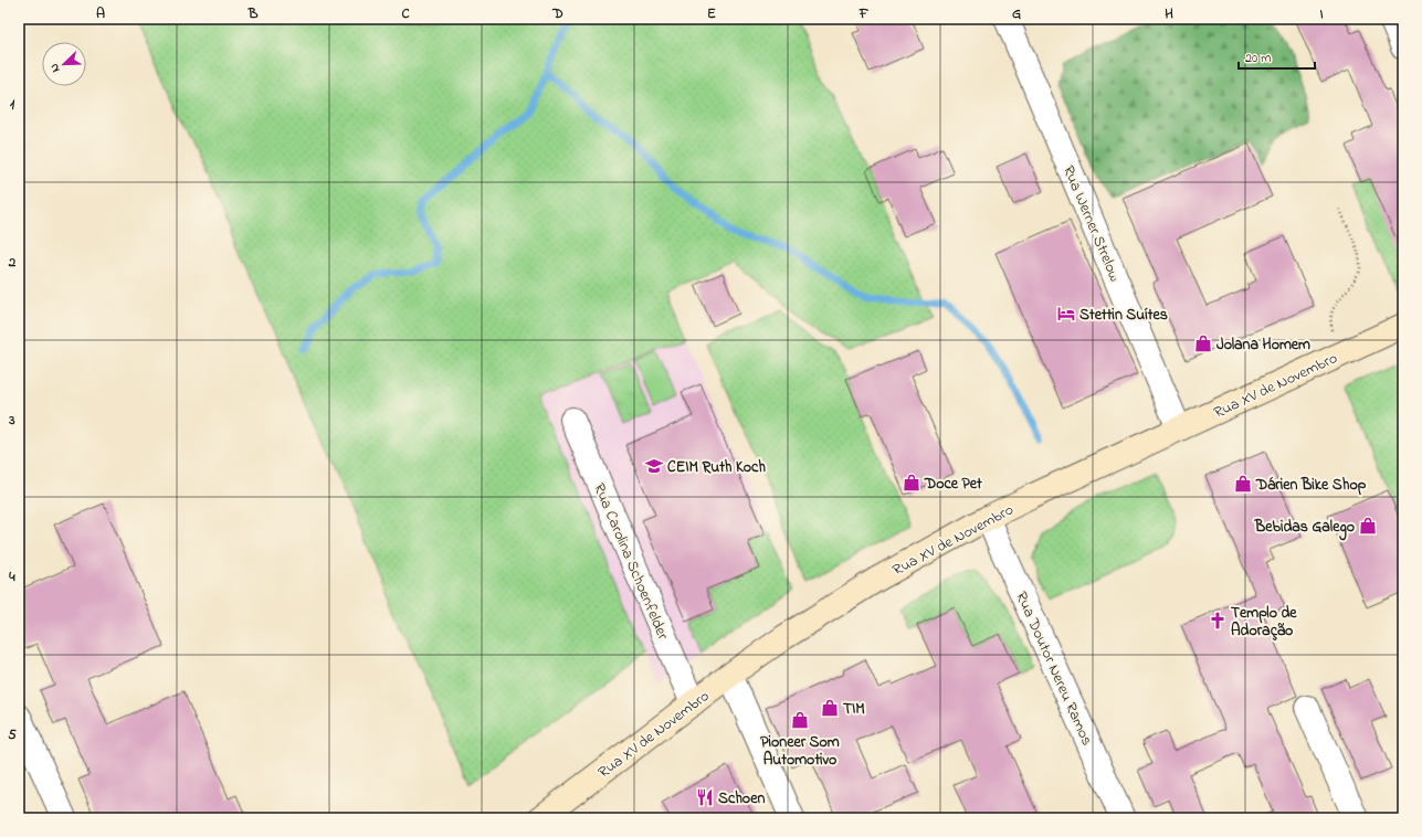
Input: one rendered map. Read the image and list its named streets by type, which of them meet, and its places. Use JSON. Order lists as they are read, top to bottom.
{
  "streets": {
    "main road": ["Rua XV de Novembro"],
    "street": ["Rua Werner Strelow", "Rua Carolina Schoenfelder", "Rua Doutor Nereu Ramos"]
  },
  "crossings": [
    ["Rua Werner Strelow", "Rua XV de Novembro"],
    ["Rua XV de Novembro", "Rua Carolina Schoenfelder"],
    ["Rua XV de Novembro", "Rua Doutor Nereu Ramos"]
  ],
  "places": {
    "hotel": ["Stettin Suítes"],
    "shop": [
      "Jolana Homem",
      "Doce Pet",
      "Dárien Bike Shop",
      "Bebidas Galego",
      "TIM",
      "Pioneer Som Automotivo"
    ],
    "school or university": ["CEIM Ruth Koch"],
    "church": ["Templo de Adoração"],
    "restaurant": ["Schoen"]
  },
  "scale_bar": "20 m",
  "north": "bottom left",
  "grid": {
    "columns": [
      "A",
      "B",
      "C",
      "D",
      "E",
      "F",
      "G",
      "H",
      "I"
    ],
    "rows": [
      "1",
      "2",
      "3",
      "4",
      "5"
    ]
  }
}
